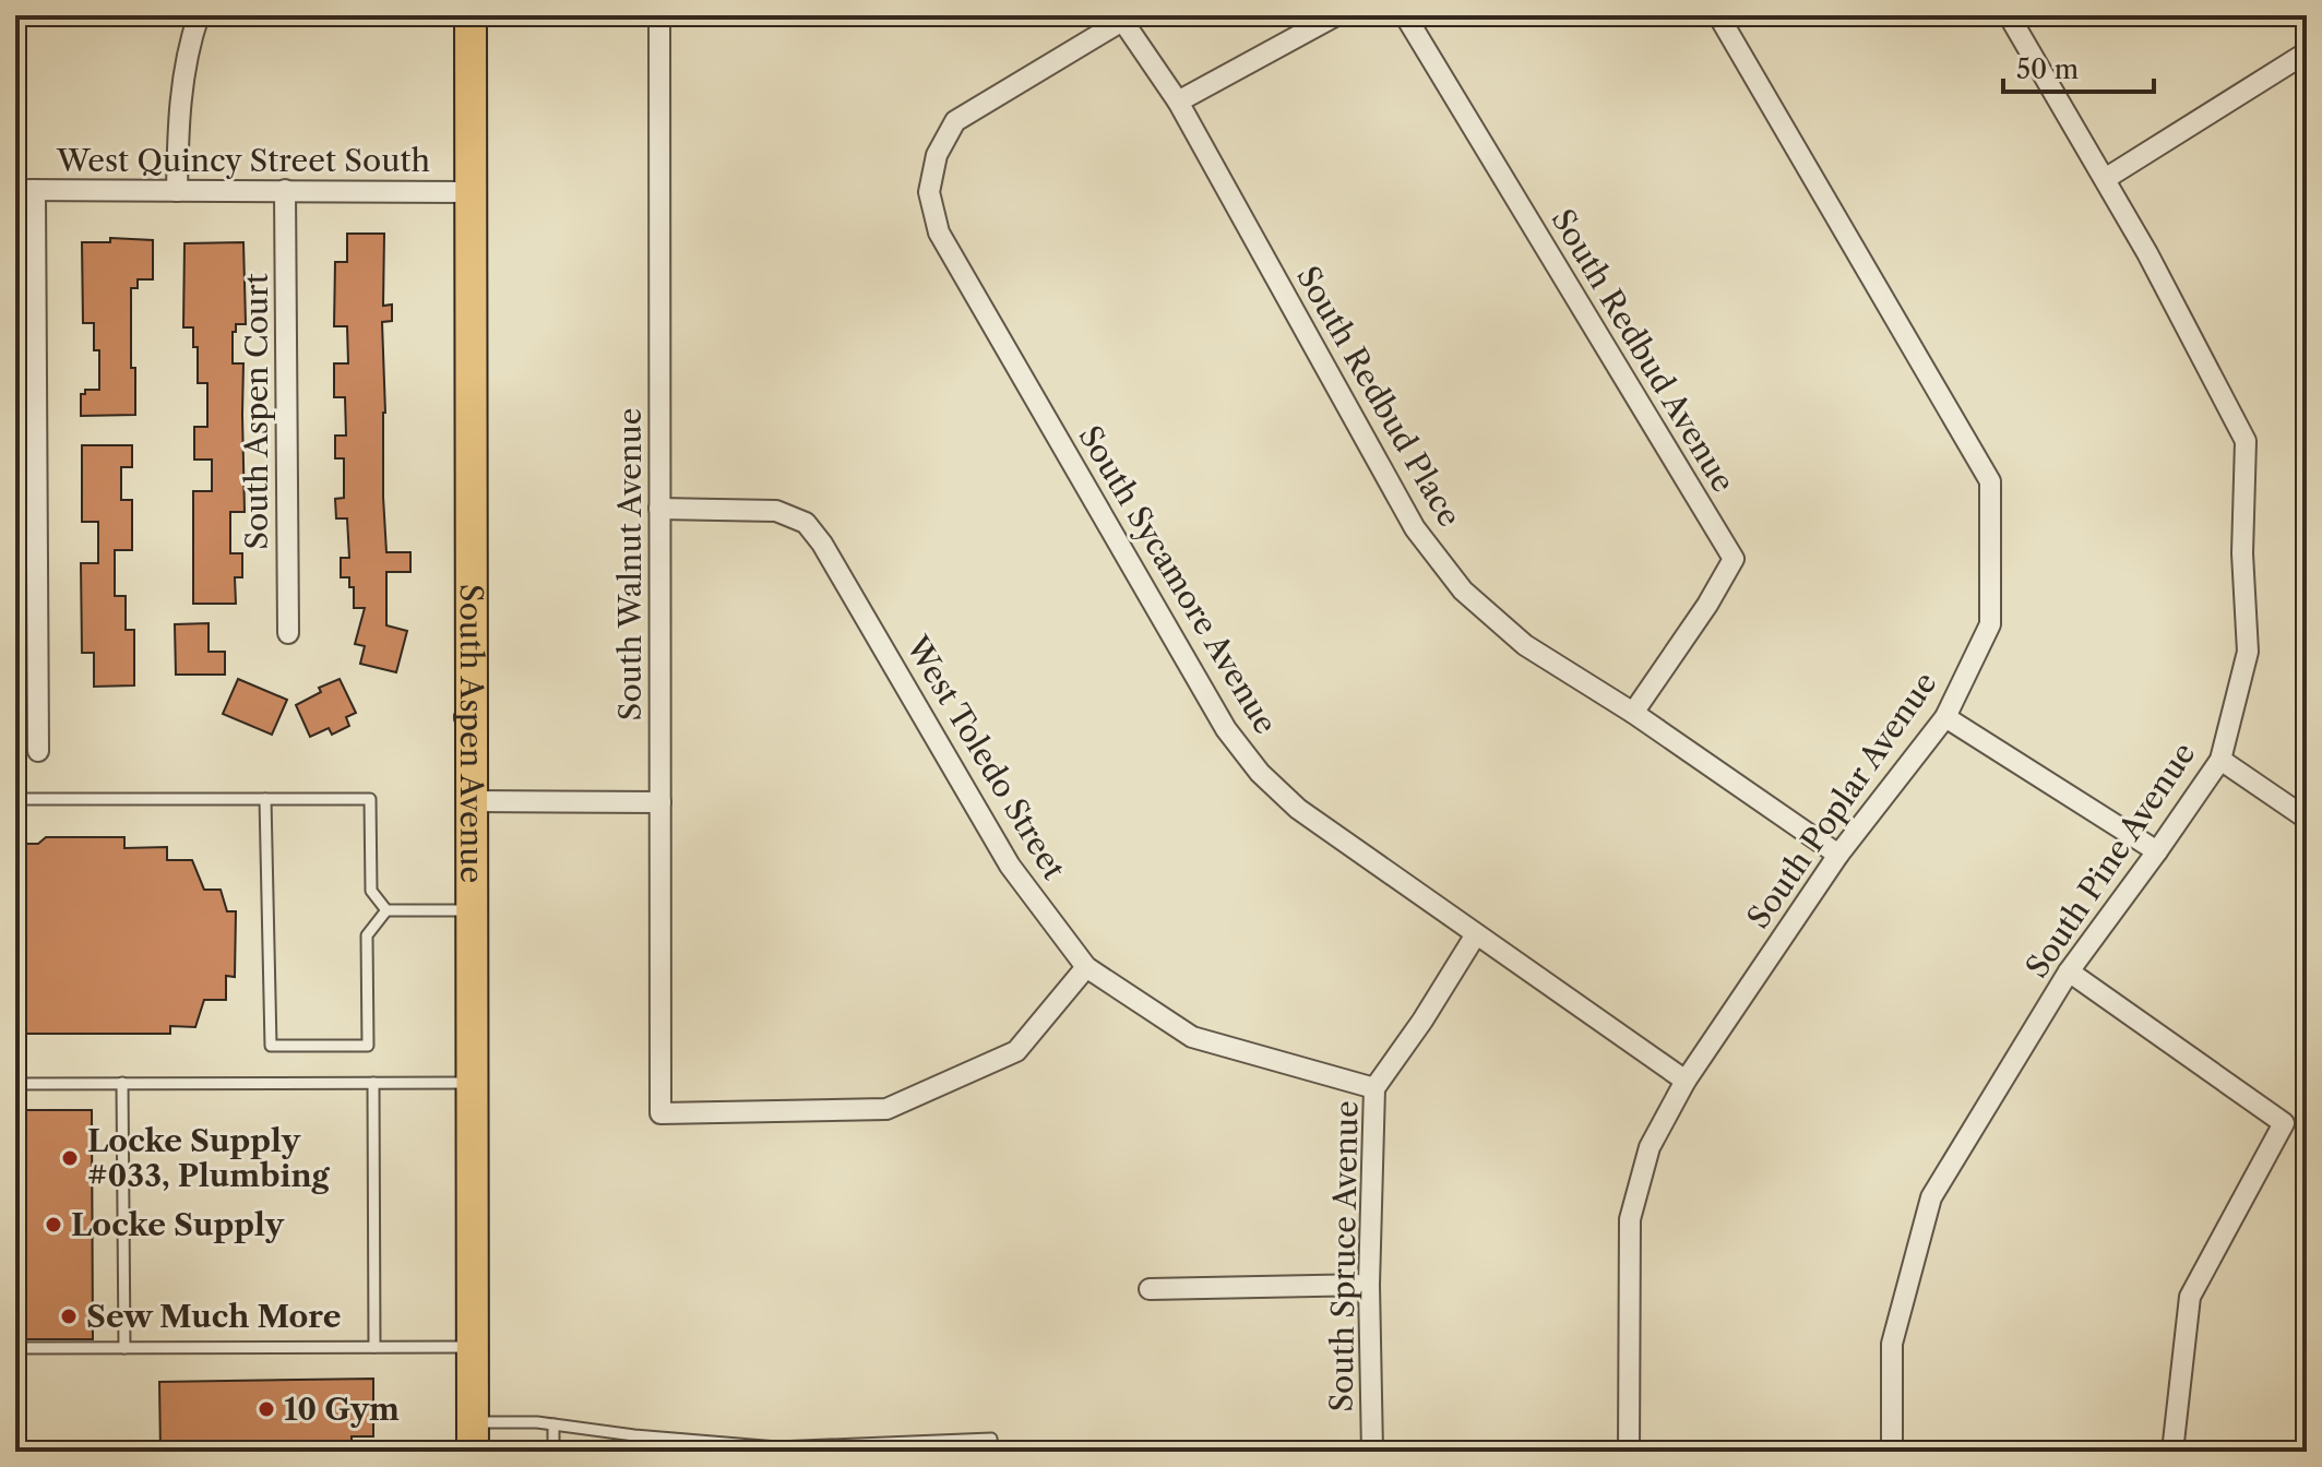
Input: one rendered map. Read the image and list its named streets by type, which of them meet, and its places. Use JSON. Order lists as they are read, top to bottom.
{
  "streets": {
    "main road": ["South Aspen Avenue"],
    "street": [
      "West Quincy Street South",
      "South Redbud Avenue",
      "South Redbud Place",
      "South Aspen Court",
      "South Walnut Avenue",
      "South Sycamore Avenue",
      "West Toledo Street",
      "South Poplar Avenue",
      "South Pine Avenue",
      "South Spruce Avenue"
    ]
  },
  "crossings": [
    ["West Quincy Street South", "South Aspen Court"],
    ["West Quincy Street South", "South Aspen Avenue"],
    ["South Redbud Avenue", "South Redbud Place"],
    ["South Redbud Place", "South Sycamore Avenue"],
    ["South Redbud Place", "South Poplar Avenue"],
    ["South Walnut Avenue", "West Toledo Street"],
    ["South Sycamore Avenue", "South Poplar Avenue"],
    ["South Sycamore Avenue", "South Spruce Avenue"],
    ["West Toledo Street", "South Spruce Avenue"]
  ],
  "places": [
    "Locke Supply #033, Plumbing",
    "Locke Supply",
    "Sew Much More",
    "10 Gym"
  ],
  "scale_bar": "50 m"
}
